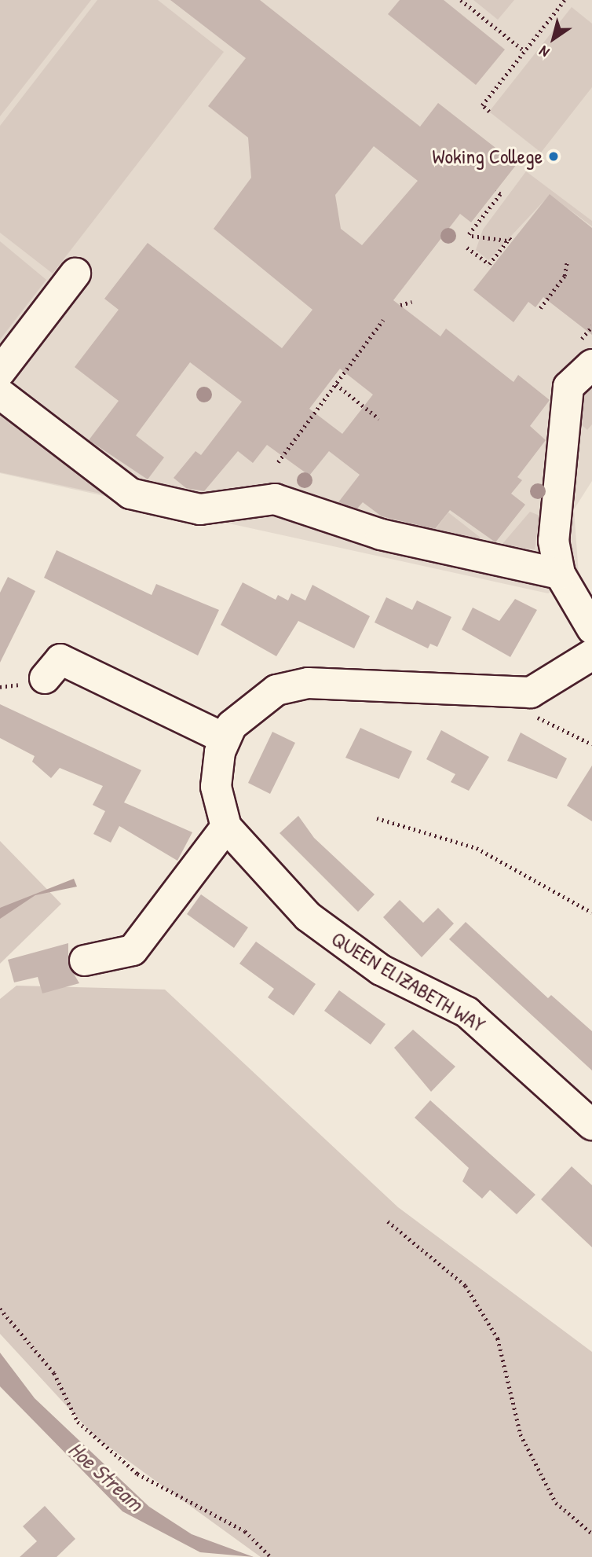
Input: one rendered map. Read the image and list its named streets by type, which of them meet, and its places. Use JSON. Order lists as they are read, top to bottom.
{
  "streets": {
    "street": ["QUEEN ELIZABETH WAY"]
  },
  "water": ["Hoe Stream"],
  "places": ["Woking College"],
  "north": "bottom left"
}
